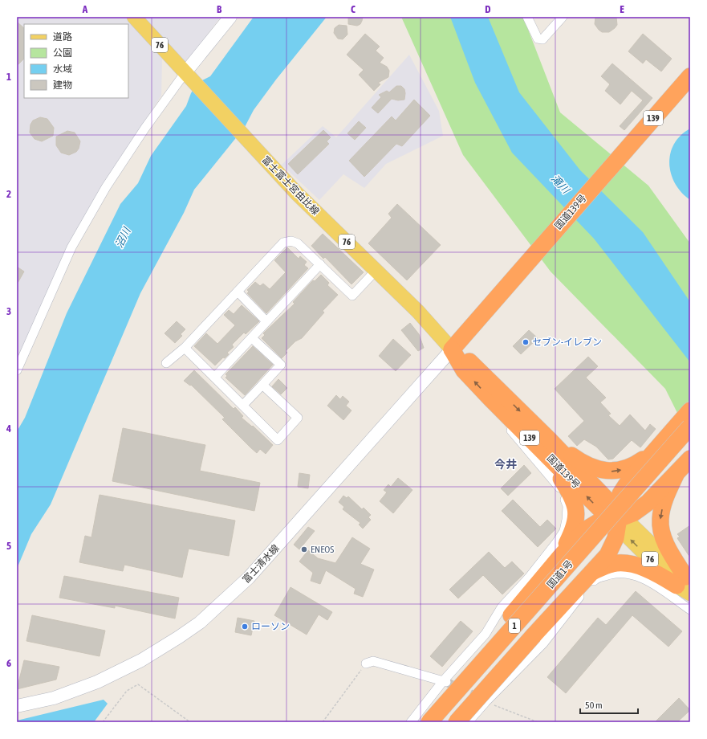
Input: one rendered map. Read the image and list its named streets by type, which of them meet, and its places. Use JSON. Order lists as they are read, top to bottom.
{
  "streets": {
    "highway": [
      "139",
      "国道139号",
      "国道1号",
      "1"
    ],
    "main road": ["76", "富士富士宮由比線", "富士清水線"]
  },
  "crossings": [
    ["76", "国道139号"],
    ["76", "1"],
    ["富士富士宮由比線", "国道139号"],
    ["富士富士宮由比線", "富士清水線"],
    ["国道139号", "富士清水線"],
    ["国道139号", "1"]
  ],
  "districts": ["今井"],
  "water": ["滝川", "沼川"],
  "places": ["セブン-イレブン", "ENEOS", "ローソン"],
  "legend": [
    "道路",
    "公園",
    "水域",
    "建物"
  ],
  "scale_bar": "50 m",
  "grid": {
    "columns": [
      "A",
      "B",
      "C",
      "D",
      "E"
    ],
    "rows": [
      "1",
      "2",
      "3",
      "4",
      "5",
      "6"
    ]
  }
}
